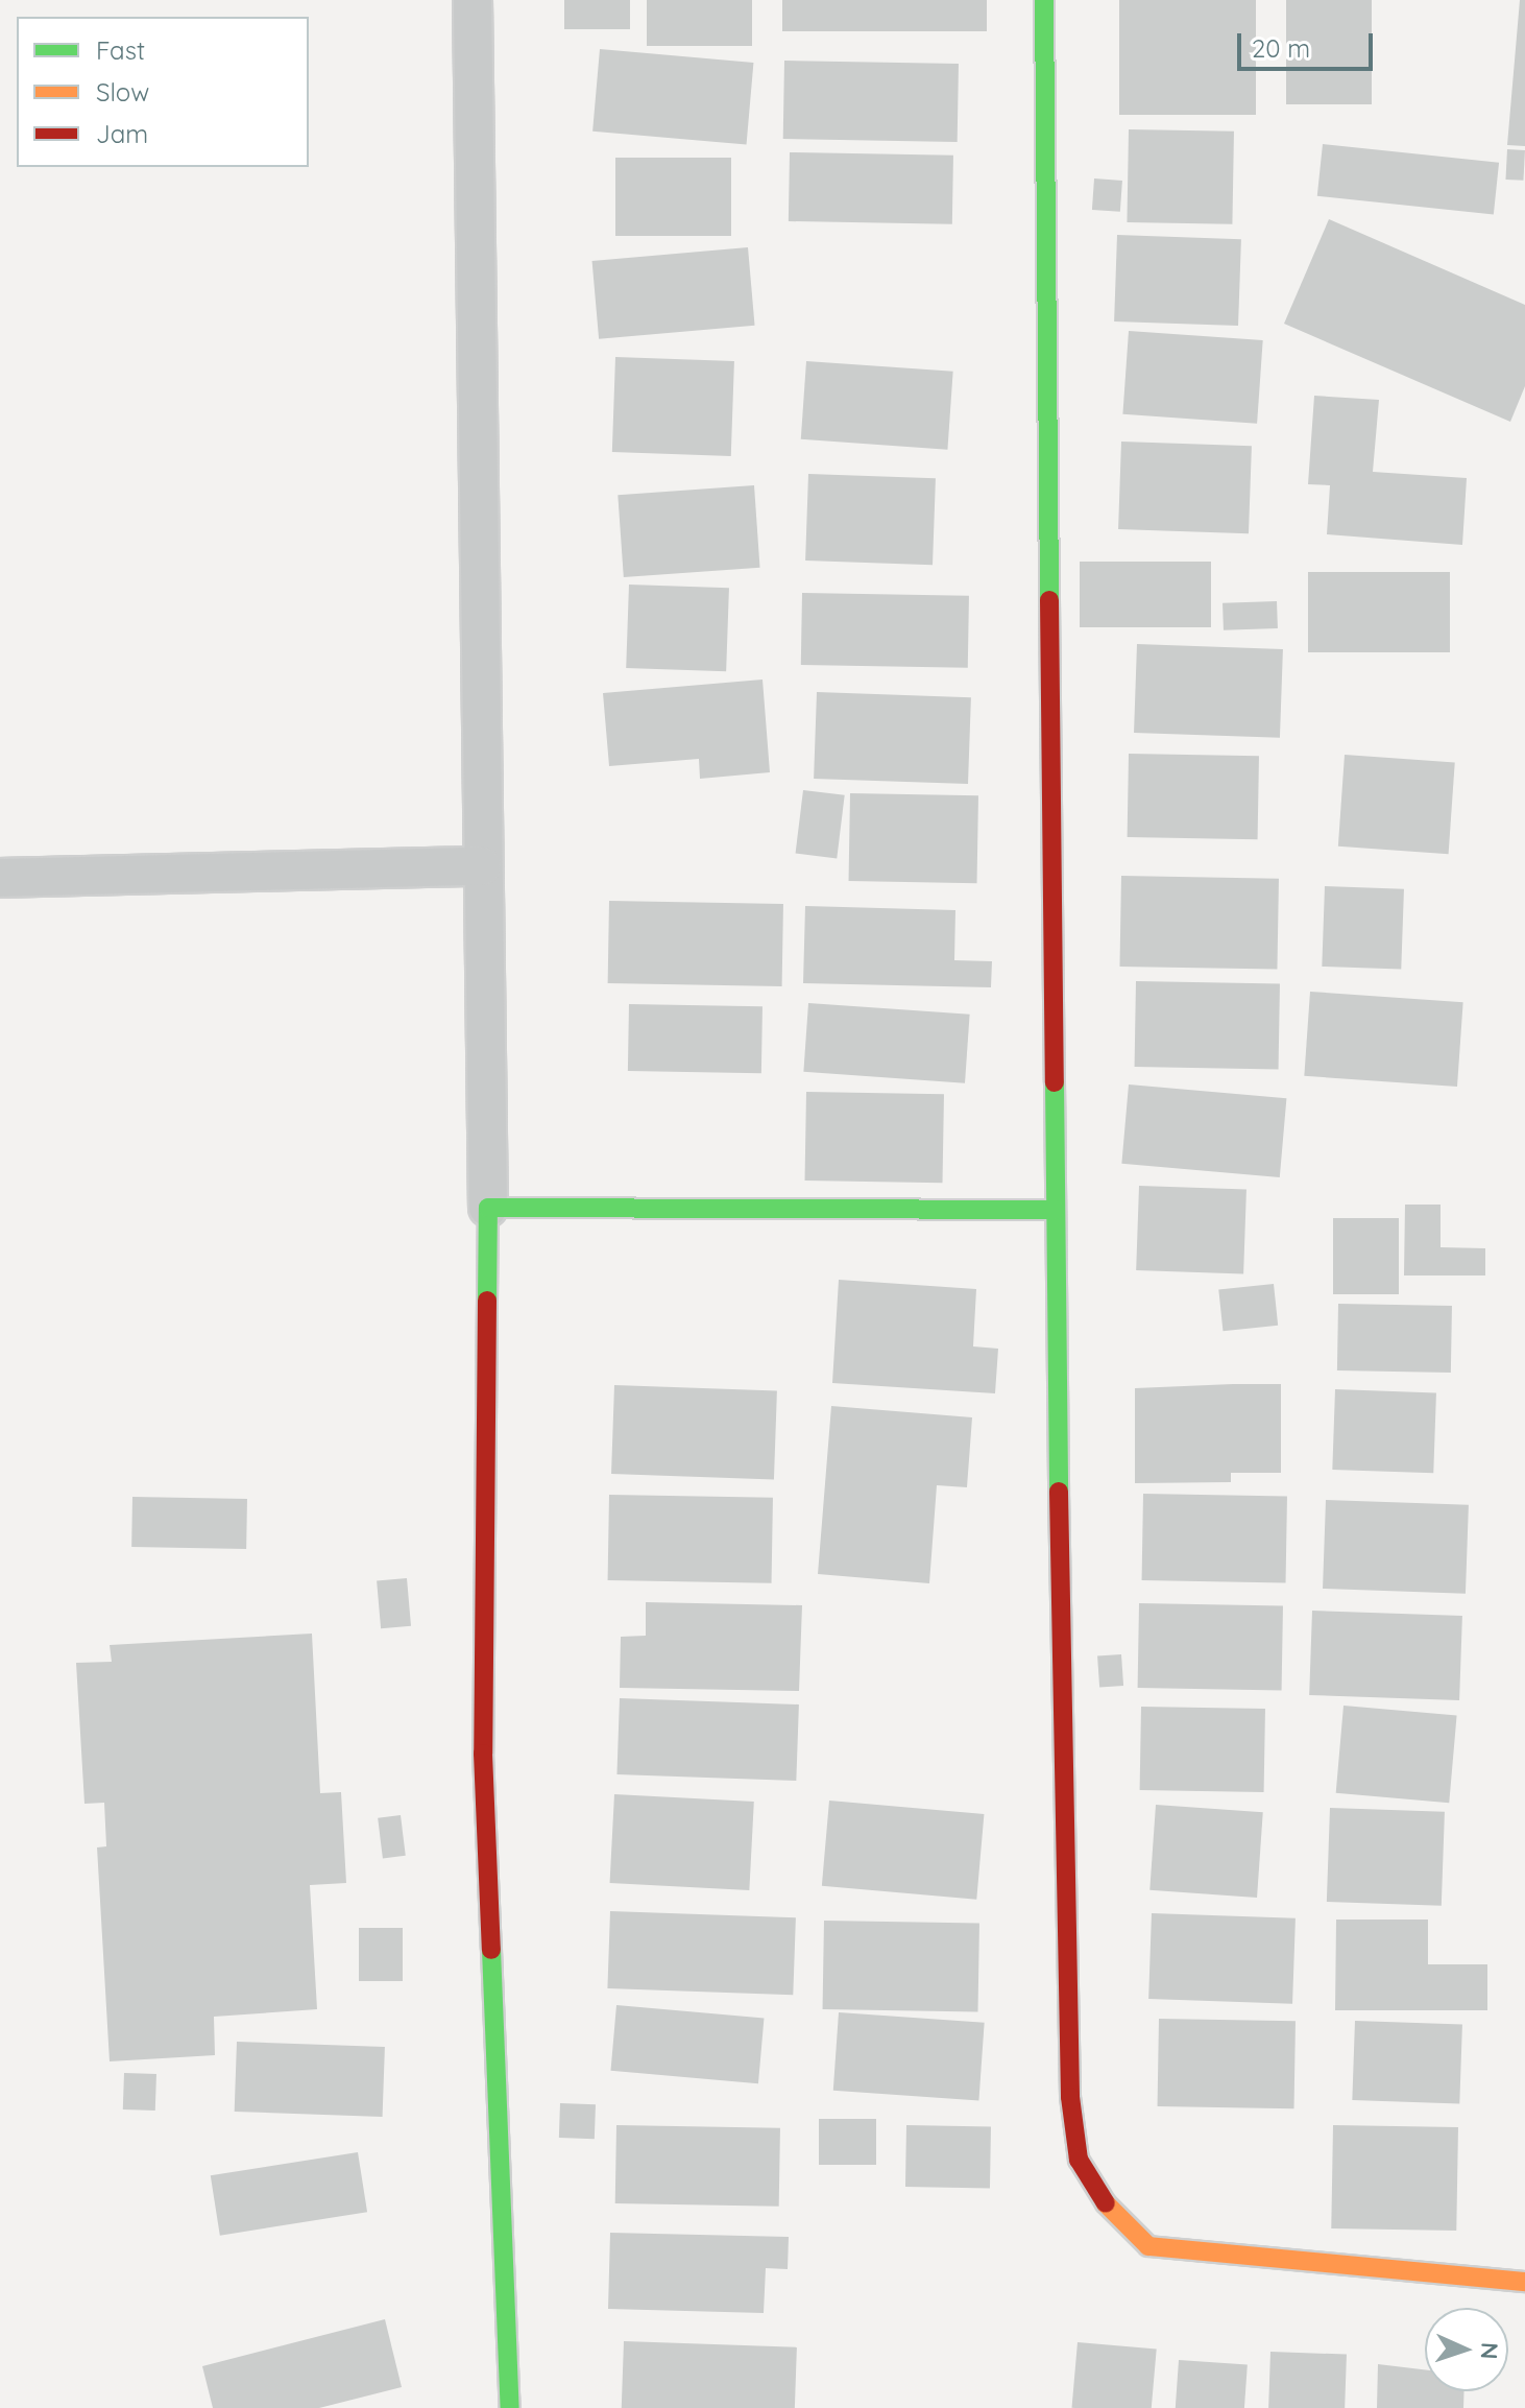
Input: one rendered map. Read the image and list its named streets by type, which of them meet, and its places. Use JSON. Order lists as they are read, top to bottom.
{
  "legend": ["Fast", "Slow", "Jam"],
  "scale_bar": "20 m",
  "north": "right"
}
